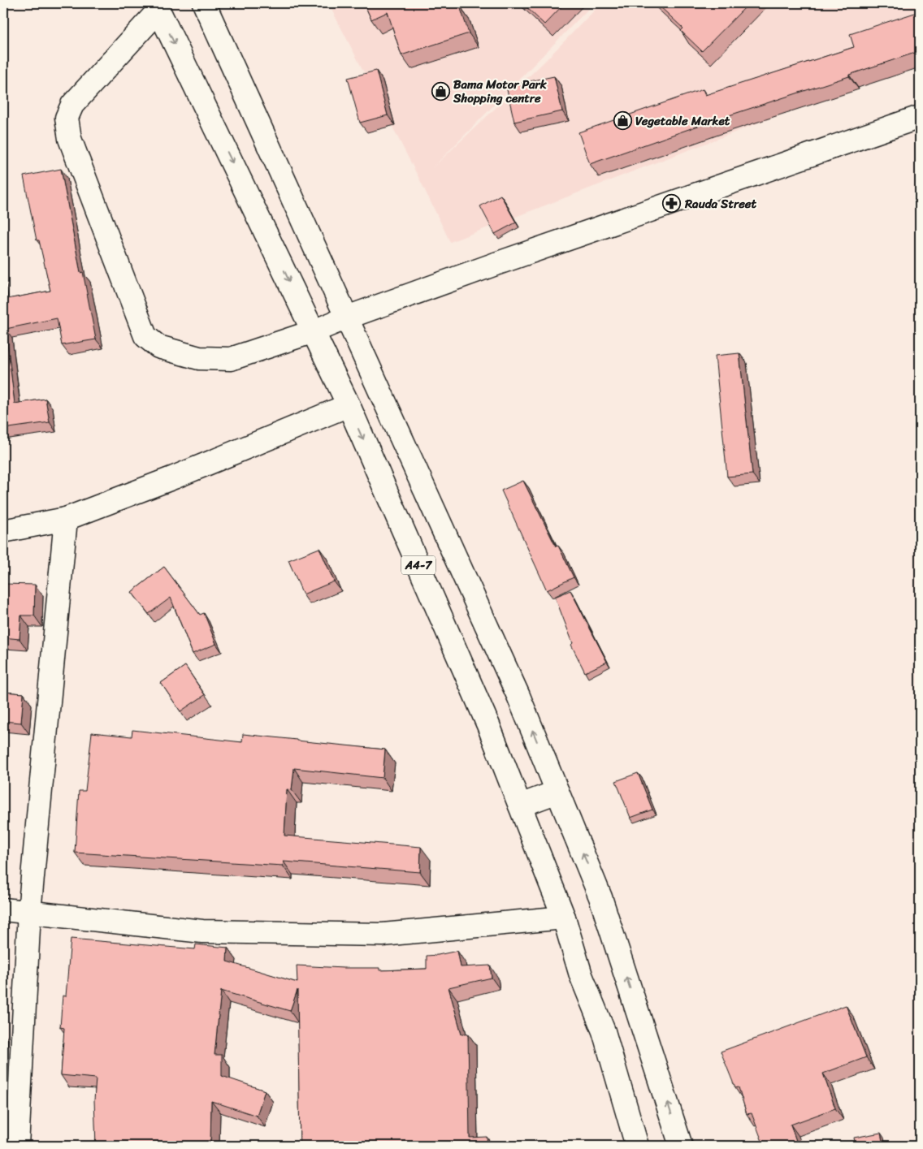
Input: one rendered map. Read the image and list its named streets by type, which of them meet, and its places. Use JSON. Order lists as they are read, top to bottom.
{
  "streets": {
    "main road": ["A4-7"]
  },
  "places": {
    "shop": ["Bama Motor Park Shopping centre", "Vegetable Market"],
    "pharmacy": ["Rauda Street"]
  }
}
